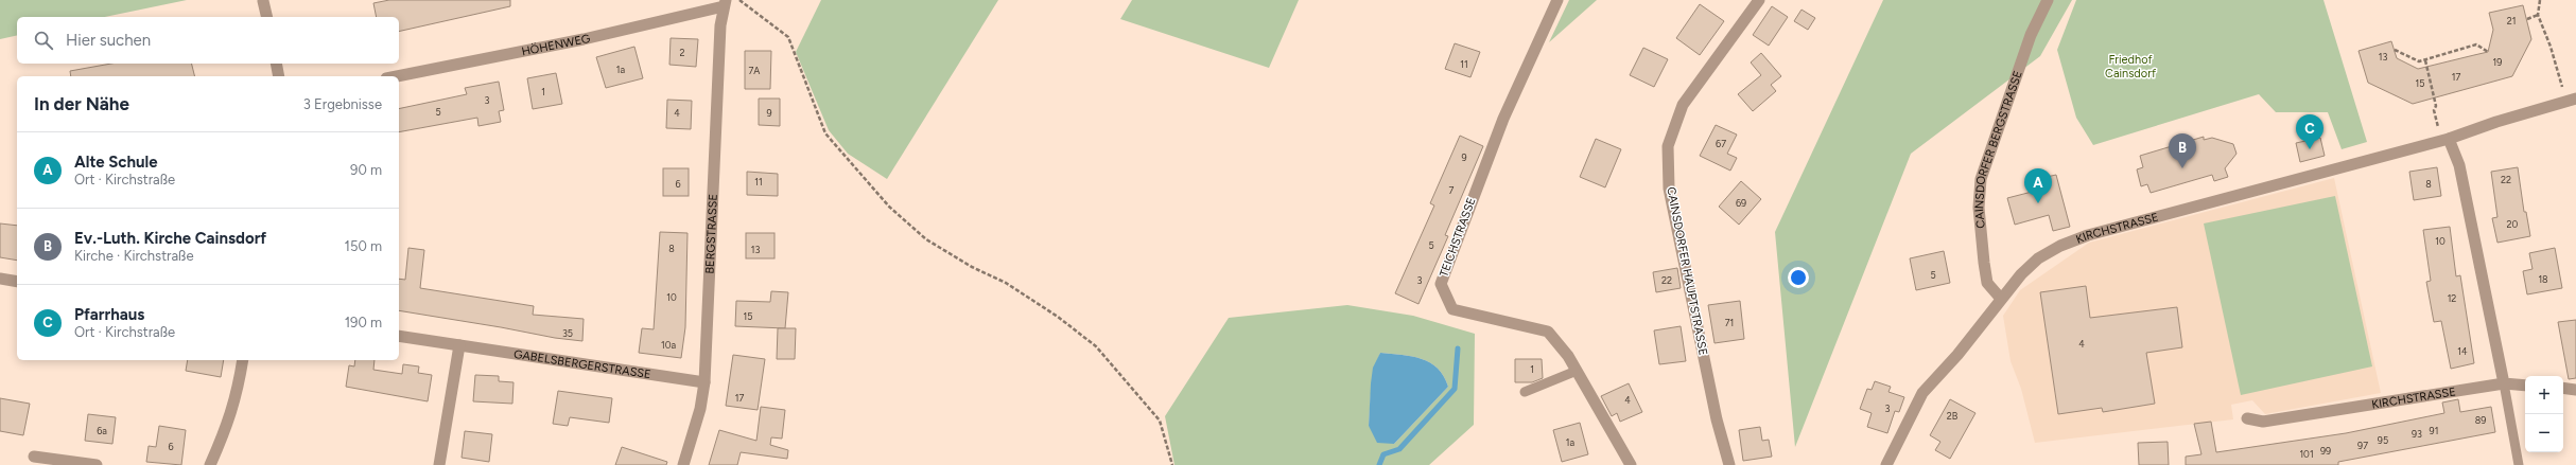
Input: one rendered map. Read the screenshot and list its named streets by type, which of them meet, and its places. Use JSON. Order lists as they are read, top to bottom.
{
  "streets": {
    "street": [
      "HÖHENWEG",
      "CAINSDORFER BERGSTRASSE",
      "KIRCHSTRASSE",
      "BERGSTRASSE",
      "TEICHSTRASSE",
      "CAINSDORFER HAUPTSTRASSE",
      "GABELSBERGERSTRASSE"
    ]
  },
  "crossings": [
    ["HÖHENWEG", "BERGSTRASSE"],
    ["CAINSDORFER BERGSTRASSE", "KIRCHSTRASSE"],
    ["BERGSTRASSE", "GABELSBERGERSTRASSE"]
  ],
  "parks": ["Friedhof Cainsdorf"],
  "house_numbers": [
    "21",
    "2",
    "13",
    "19",
    "11",
    "1a",
    "7A",
    "17",
    "15",
    "1",
    "3",
    "5",
    "4",
    "9",
    "67",
    "9",
    "22",
    "11",
    "6",
    "8",
    "7",
    "69",
    "20",
    "10",
    "5",
    "8",
    "13",
    "5",
    "18",
    "3",
    "22",
    "10",
    "12",
    "15",
    "71",
    "35",
    "4",
    "10a",
    "14",
    "1",
    "17",
    "4",
    "3",
    "2B",
    "89",
    "6a",
    "91",
    "93",
    "95",
    "1a",
    "97",
    "6",
    "99",
    "101"
  ],
  "page": {
    "search": "Hier suchen",
    "heading": ["In der Nähe", "3 Ergebnisse"],
    "pins": ["C", "B", "A"],
    "list": [
      {
        "mark": "A",
        "name": "Alte Schule",
        "note": "Ort · Kirchstraße",
        "value": "90 m"
      },
      {
        "mark": "B",
        "name": "Ev.-Luth. Kirche Cainsdorf",
        "note": "Kirche · Kirchstraße",
        "value": "150 m"
      },
      {
        "mark": "C",
        "name": "Pfarrhaus",
        "note": "Ort · Kirchstraße",
        "value": "190 m"
      }
    ],
    "map_buttons": ["+", "−"]
  }
}
